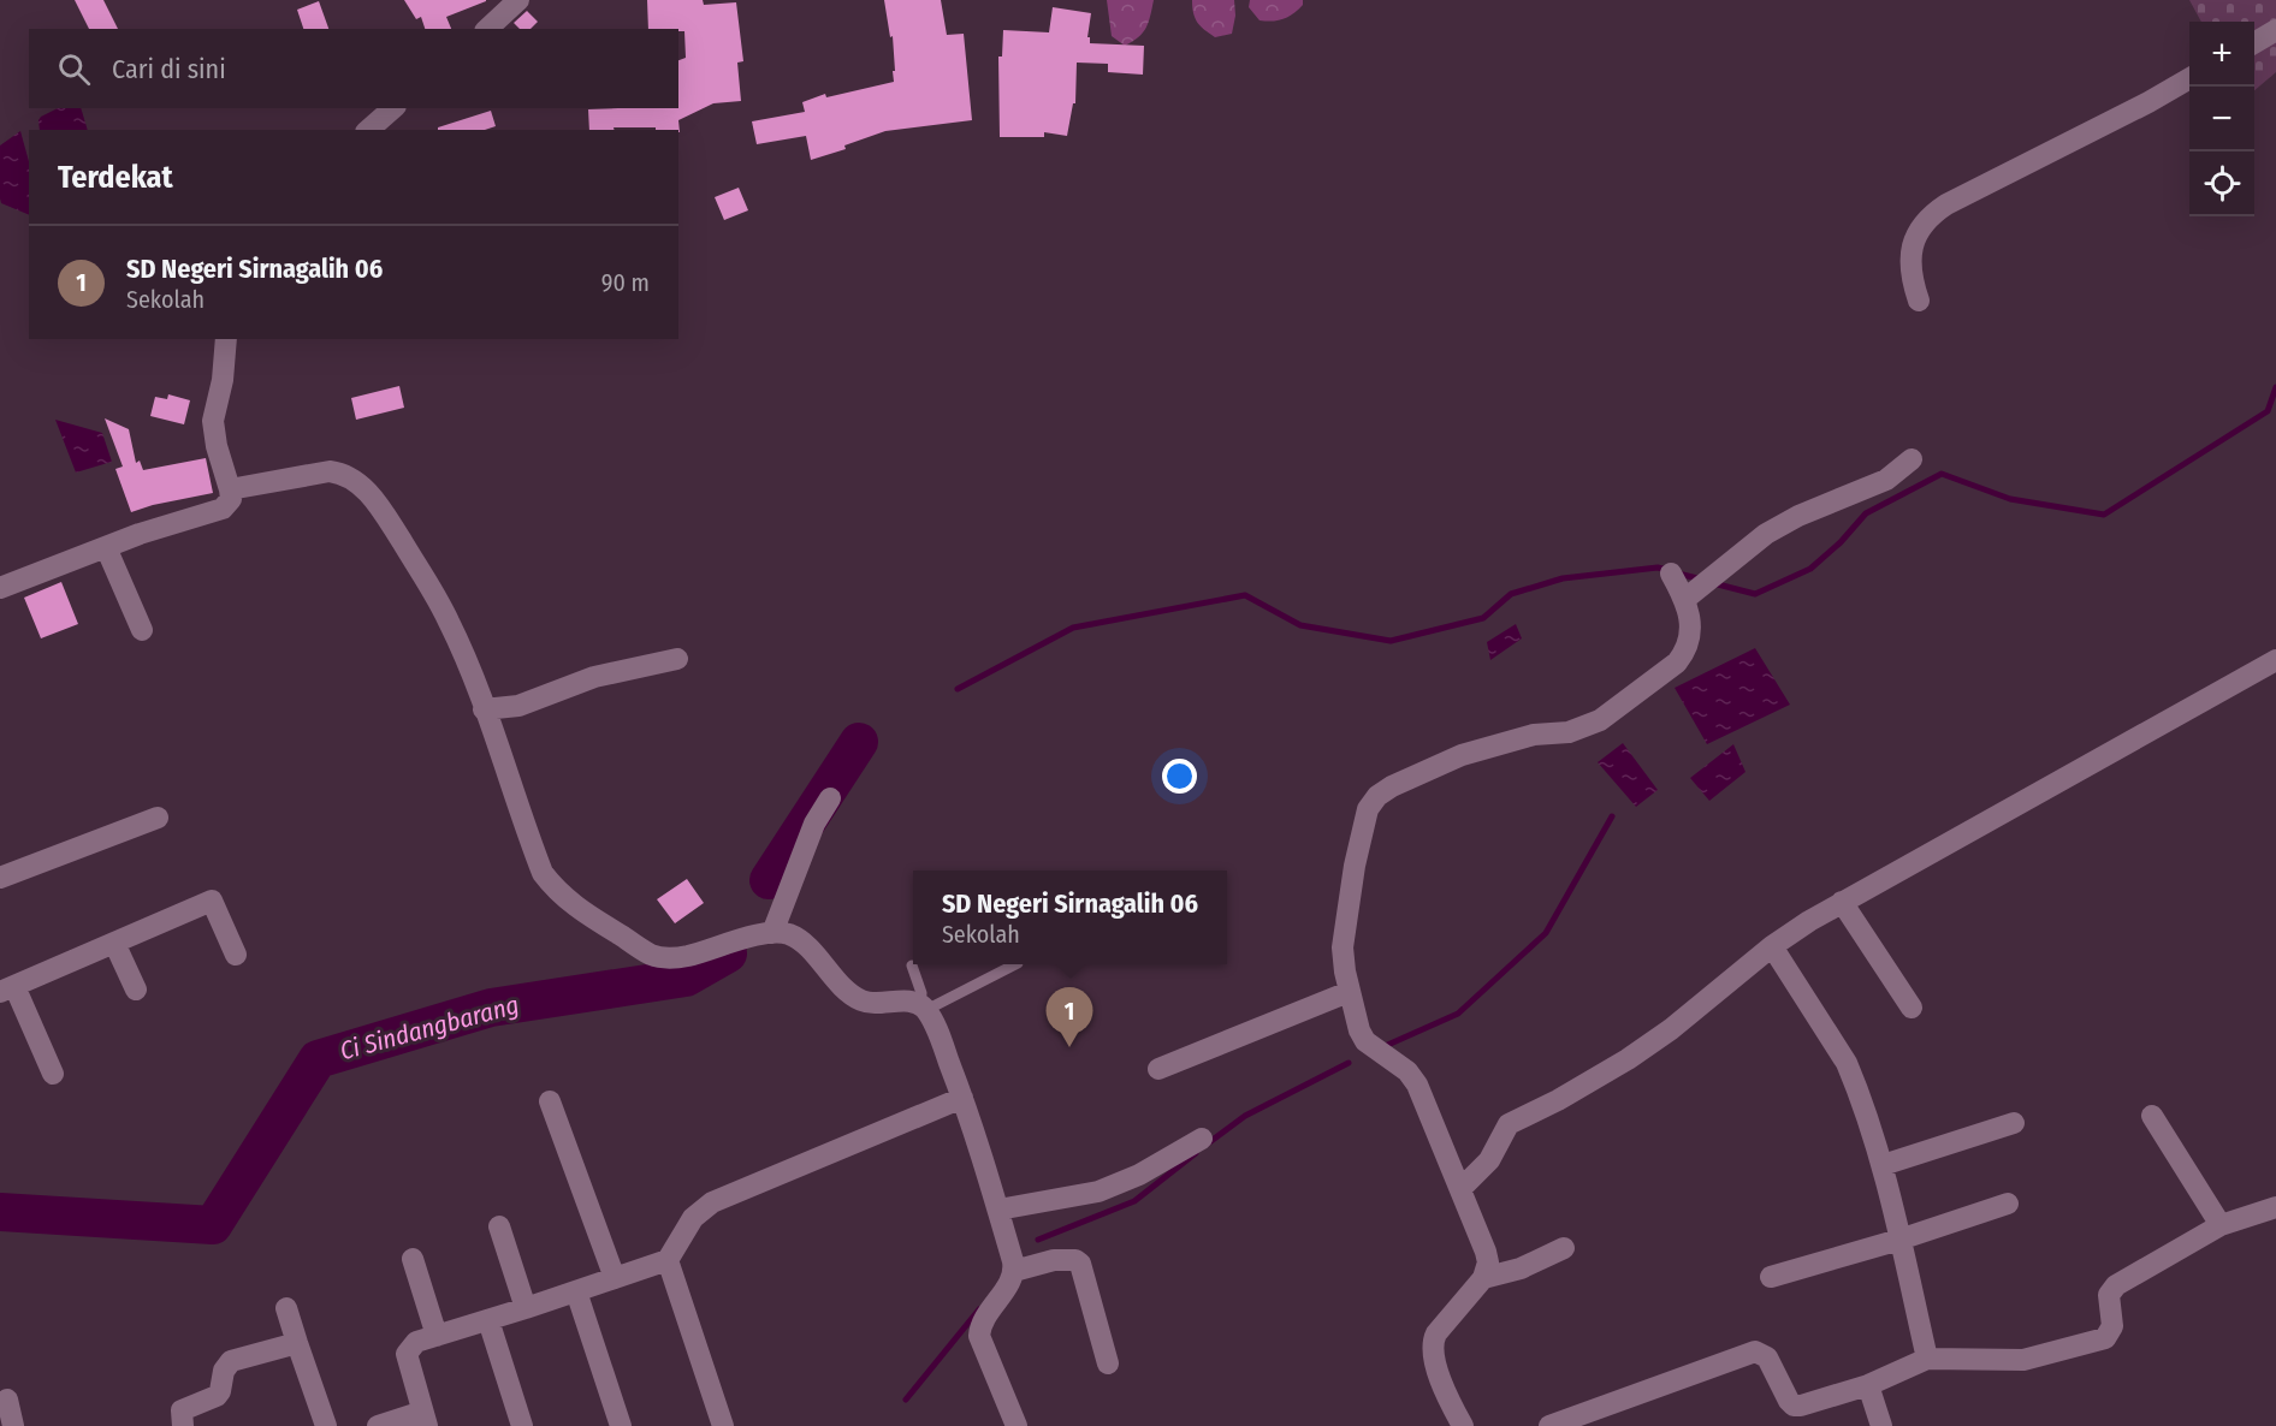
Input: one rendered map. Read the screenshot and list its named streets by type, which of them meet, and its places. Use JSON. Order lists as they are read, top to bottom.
{
  "water": ["Ci Sindangbarang"],
  "page": {
    "map_buttons": ["+", "−"],
    "search": "Cari di sini",
    "heading": "Terdekat",
    "list": [
      {
        "mark": "1",
        "name": "SD Negeri Sirnagalih 06",
        "note": "Sekolah",
        "value": "90 m"
      }
    ],
    "popup": ["SD Negeri Sirnagalih 06", "Sekolah"],
    "pins": "1"
  }
}
